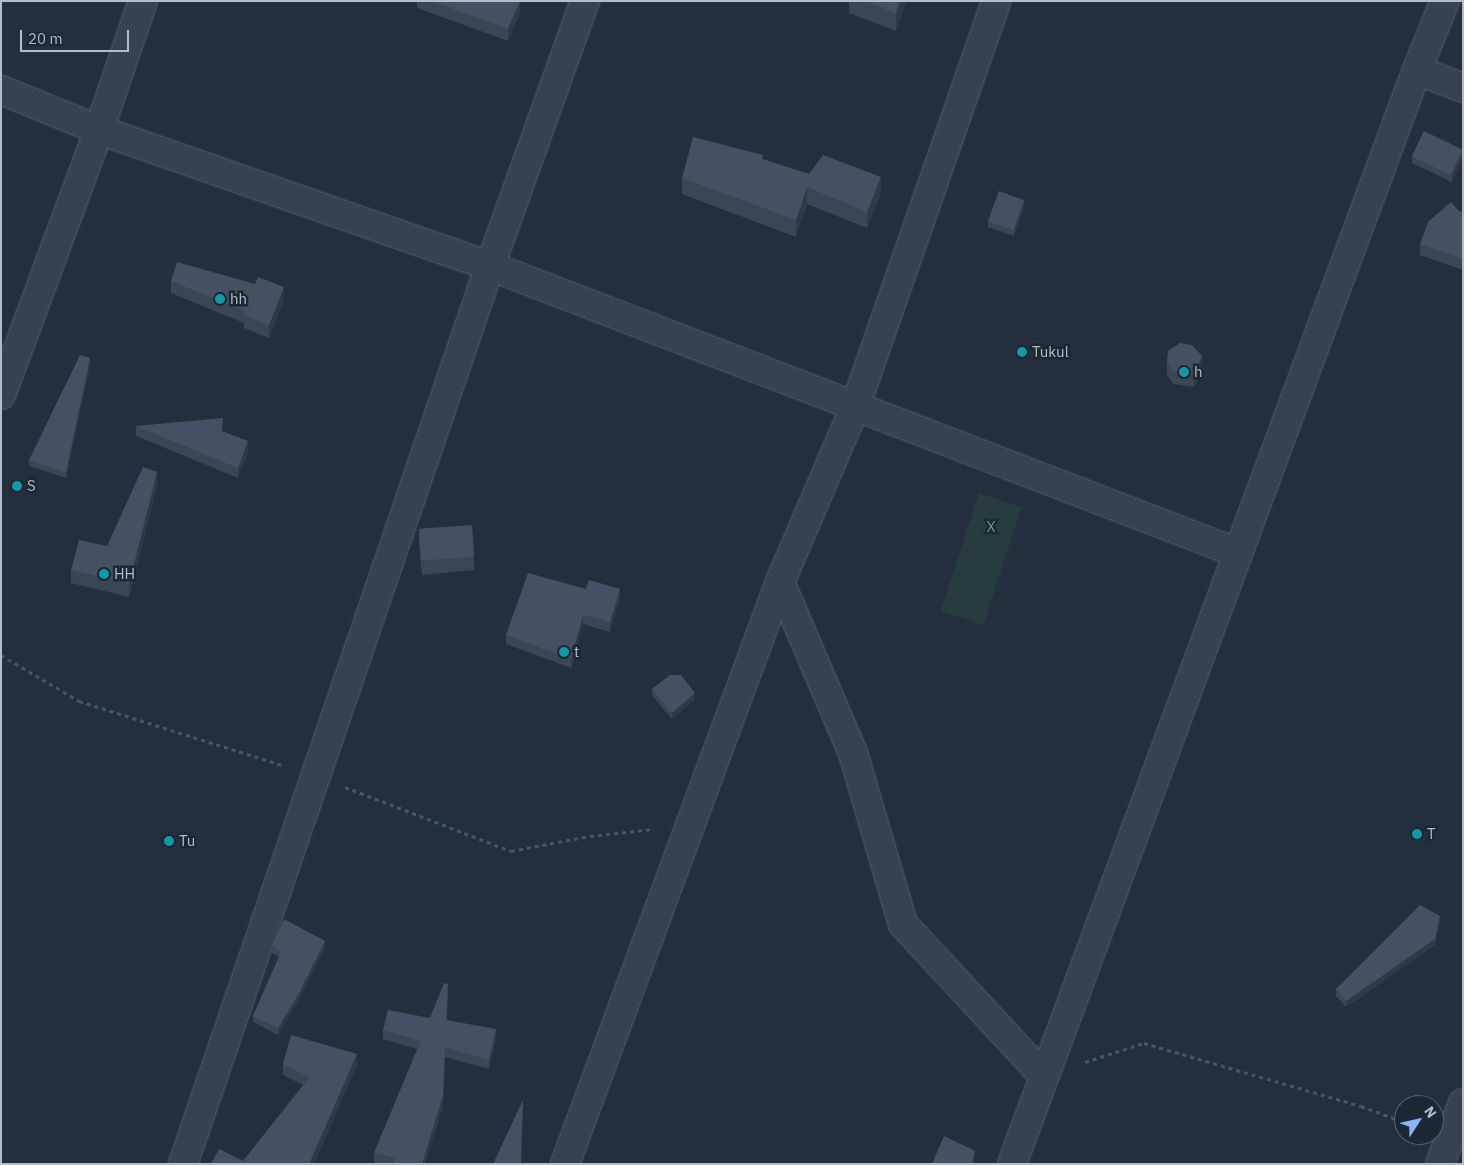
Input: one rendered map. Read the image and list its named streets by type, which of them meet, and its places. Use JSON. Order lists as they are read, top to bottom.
{
  "parks": ["X"],
  "places": [
    "hh",
    "Tukul",
    "h",
    "S",
    "HH",
    "t",
    "T",
    "Tu"
  ],
  "scale_bar": "20 m",
  "north": "top right"
}
